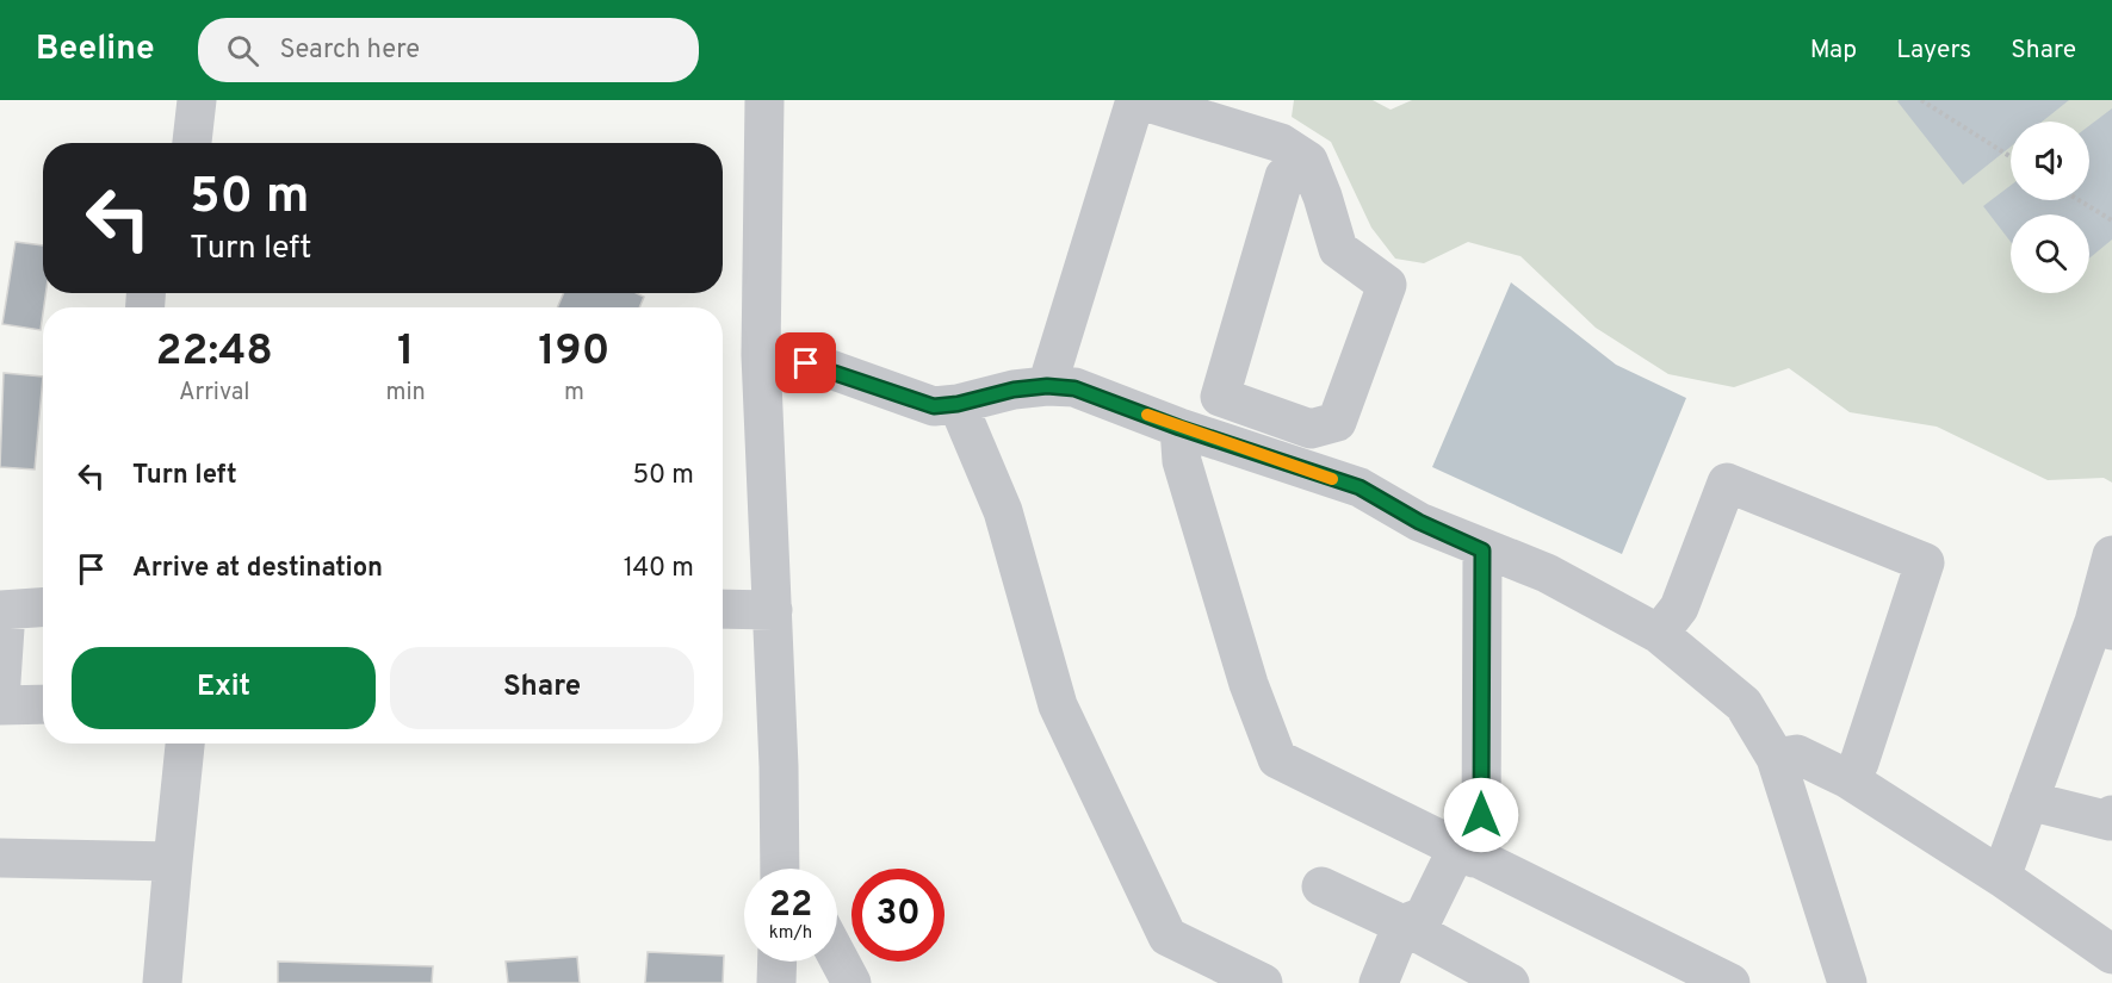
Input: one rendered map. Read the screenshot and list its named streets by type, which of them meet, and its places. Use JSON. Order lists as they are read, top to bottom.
{
  "page": {
    "header": "Beeline",
    "search": "Search here",
    "nav": ["Map", "Layers", "Share"],
    "turn": ["50 m", "Turn left"],
    "eta": [
      "22:48",
      "Arrival",
      "1",
      "min",
      "190",
      "m"
    ],
    "list": [
      {
        "name": "Turn left",
        "value": "50 m"
      },
      {
        "name": "Arrive at destination",
        "value": "140 m"
      }
    ],
    "buttons": ["Exit", "Share"],
    "speed": "22 km/h",
    "limit": "30"
  }
}
